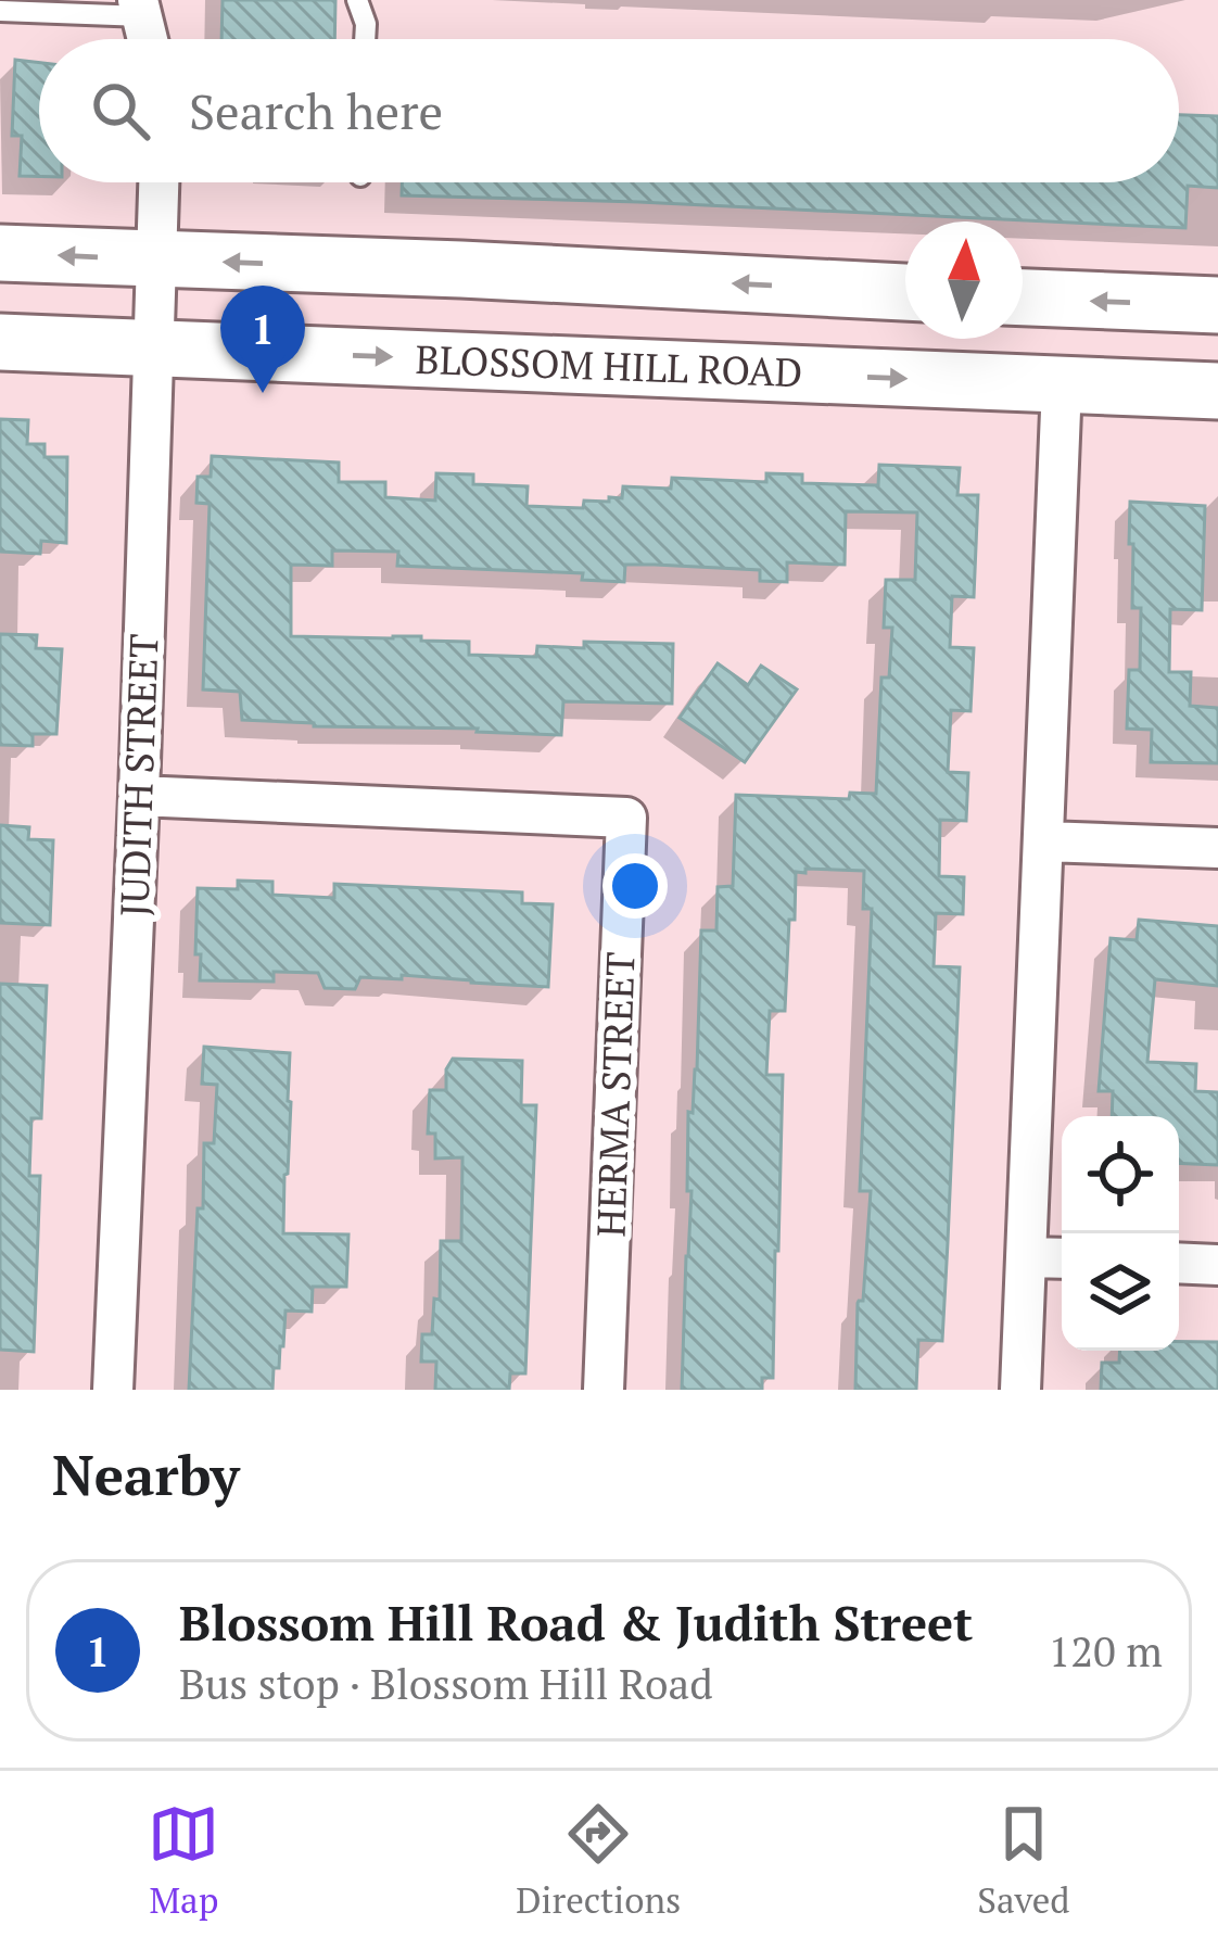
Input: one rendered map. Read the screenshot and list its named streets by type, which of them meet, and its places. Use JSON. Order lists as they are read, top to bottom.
{
  "streets": {
    "main road": ["BLOSSOM HILL ROAD"],
    "street": ["JUDITH STREET", "HERMA STREET"]
  },
  "crossings": [
    ["BLOSSOM HILL ROAD", "JUDITH STREET"],
    ["JUDITH STREET", "HERMA STREET"]
  ],
  "north": "top",
  "page": {
    "search": "Search here",
    "pins": "1",
    "heading": "Nearby",
    "list": [
      {
        "mark": "1",
        "name": "Blossom Hill Road & Judith Street",
        "note": "Bus stop · Blossom Hill Road",
        "value": "120 m"
      }
    ],
    "nav": ["Map", "Directions", "Saved"]
  }
}
